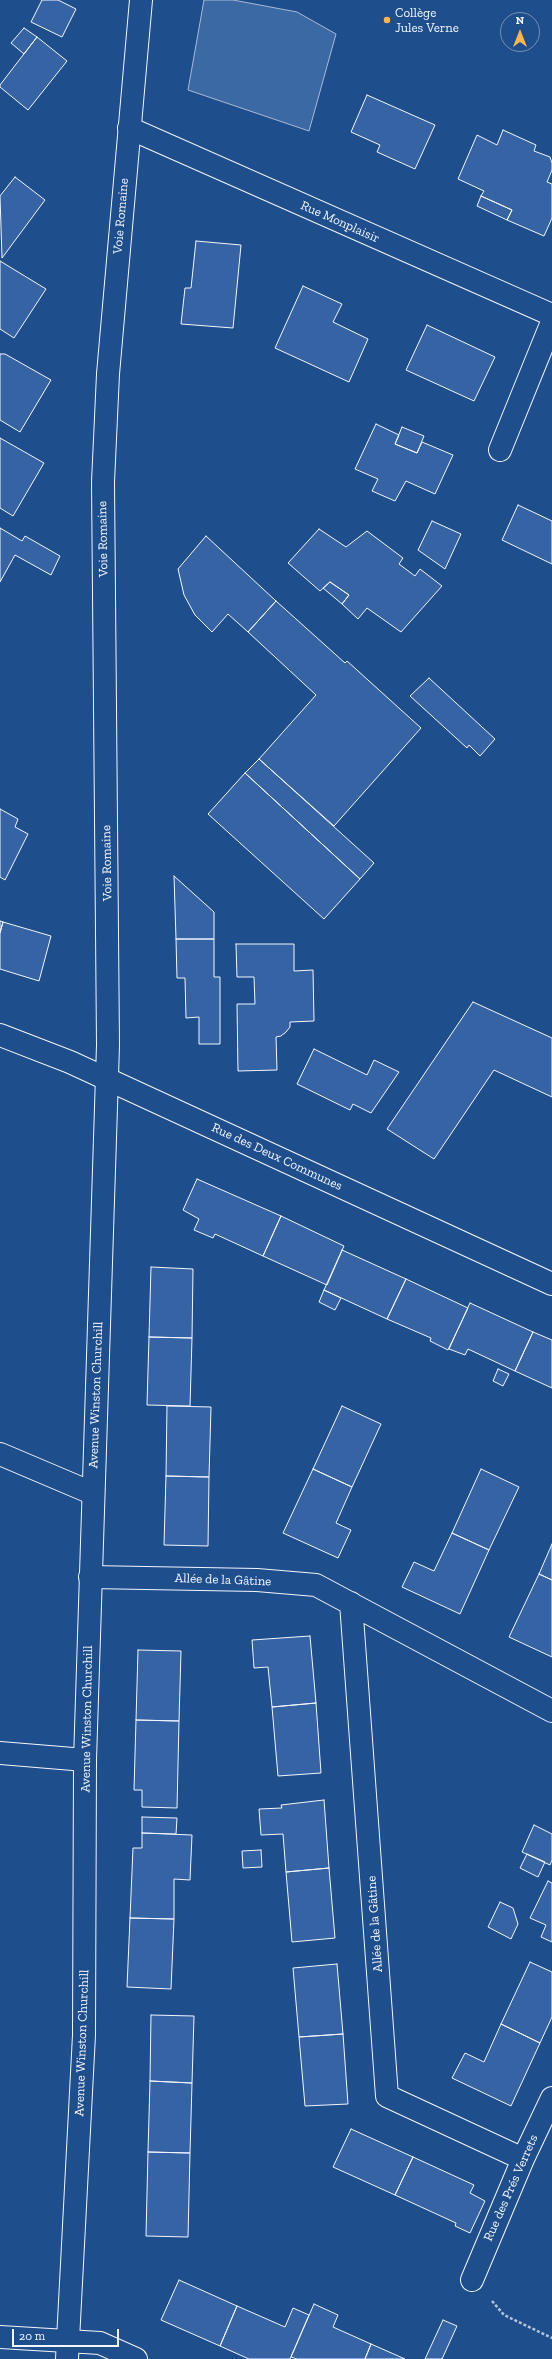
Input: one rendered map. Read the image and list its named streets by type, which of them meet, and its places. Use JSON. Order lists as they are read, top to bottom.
{
  "streets": {
    "street": [
      "Voie Romaine",
      "Rue Monplaisir",
      "Rue des Deux Communes",
      "Avenue Winston Churchill",
      "Allée de la Gâtine",
      "Rue des Prés Verrets"
    ]
  },
  "crossings": [
    ["Voie Romaine", "Rue Monplaisir"],
    ["Voie Romaine", "Rue des Deux Communes"],
    ["Voie Romaine", "Avenue Winston Churchill"],
    ["Rue des Deux Communes", "Avenue Winston Churchill"],
    ["Avenue Winston Churchill", "Allée de la Gâtine"],
    ["Allée de la Gâtine", "Rue des Prés Verrets"]
  ],
  "places": ["Collège Jules Verne"],
  "scale_bar": "20 m",
  "north": "top"
}
